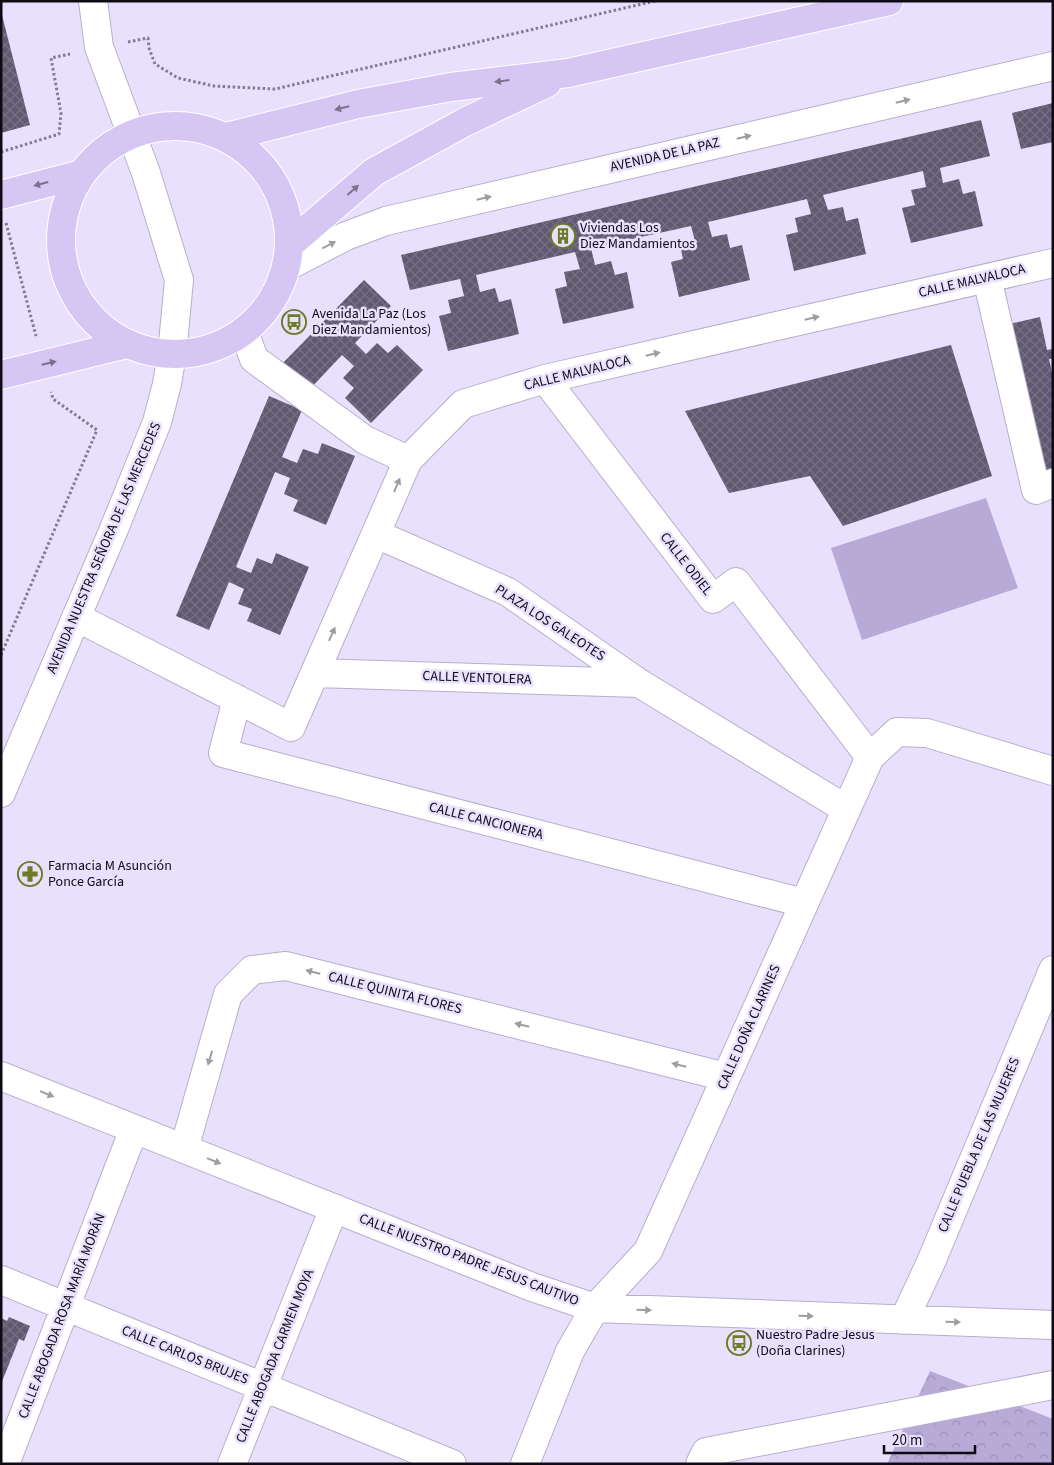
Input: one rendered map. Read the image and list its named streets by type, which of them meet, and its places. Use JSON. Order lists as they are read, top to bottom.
{
  "streets": {
    "street": [
      "AVENIDA DE LA PAZ",
      "CALLE MALVALOCA",
      "AVENIDA NUESTRA SEÑORA DE LAS MERCEDES",
      "CALLE ODIEL",
      "PLAZA LOS GALEOTES",
      "CALLE VENTOLERA",
      "CALLE CANCIONERA",
      "CALLE QUINITA FLORES",
      "CALLE DOÑA CLARINES",
      "CALLE PUEBLA DE LAS MUJERES",
      "CALLE NUESTRO PADRE JESUS CAUTIVO",
      "CALLE ABOGADA ROSA MARÍA MORÁN",
      "CALLE CARLOS BRUJES",
      "CALLE ABOGADA CARMEN MOYA"
    ]
  },
  "crossings": [
    ["CALLE MALVALOCA", "CALLE ODIEL"],
    ["CALLE MALVALOCA", "PLAZA LOS GALEOTES"],
    ["CALLE MALVALOCA", "CALLE VENTOLERA"],
    ["CALLE MALVALOCA", "CALLE CANCIONERA"],
    ["CALLE ODIEL", "CALLE DOÑA CLARINES"],
    ["PLAZA LOS GALEOTES", "CALLE VENTOLERA"],
    ["PLAZA LOS GALEOTES", "CALLE DOÑA CLARINES"],
    ["CALLE CANCIONERA", "CALLE DOÑA CLARINES"],
    ["CALLE QUINITA FLORES", "CALLE DOÑA CLARINES"],
    ["CALLE QUINITA FLORES", "CALLE NUESTRO PADRE JESUS CAUTIVO"],
    ["CALLE DOÑA CLARINES", "CALLE NUESTRO PADRE JESUS CAUTIVO"],
    ["CALLE PUEBLA DE LAS MUJERES", "CALLE NUESTRO PADRE JESUS CAUTIVO"],
    ["CALLE NUESTRO PADRE JESUS CAUTIVO", "CALLE ABOGADA ROSA MARÍA MORÁN"],
    ["CALLE NUESTRO PADRE JESUS CAUTIVO", "CALLE ABOGADA CARMEN MOYA"],
    ["CALLE ABOGADA ROSA MARÍA MORÁN", "CALLE CARLOS BRUJES"],
    ["CALLE CARLOS BRUJES", "CALLE ABOGADA CARMEN MOYA"]
  ],
  "one_way": ["AVENIDA DE LA PAZ", "CALLE MALVALOCA", "CALLE QUINITA FLORES"],
  "places": {
    "building": ["Viviendas Los Diez Mandamientos"],
    "bus stop": ["Avenida La Paz (Los Diez Mandamientos)", "Nuestro Padre Jesus (Doña Clarines)"],
    "pharmacy": ["Farmacia M Asunción Ponce García"]
  },
  "scale_bar": "20 m"
}
